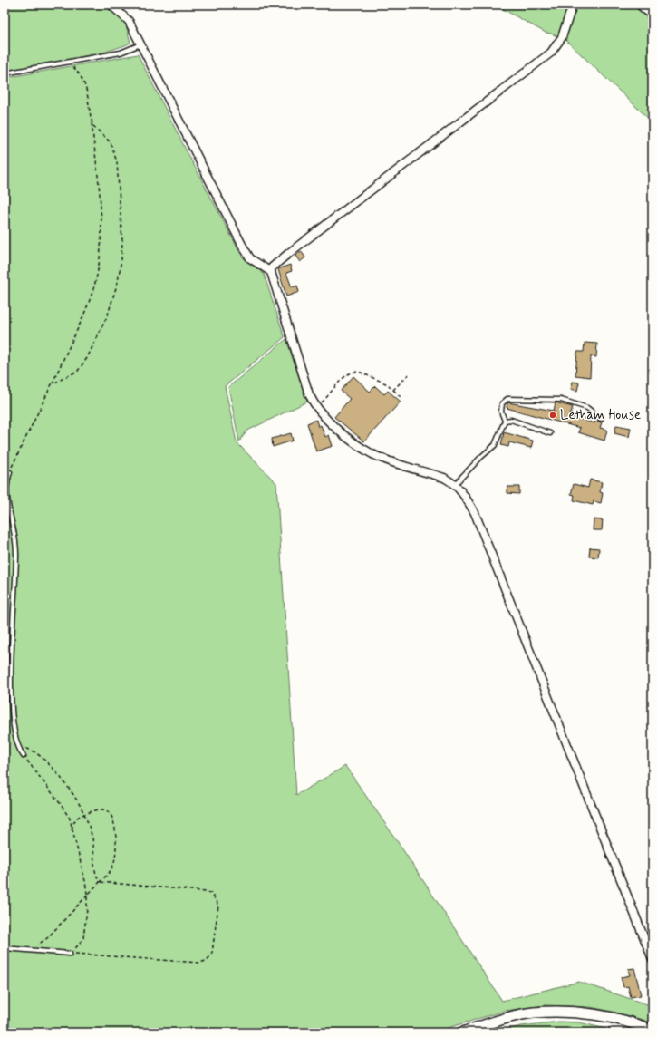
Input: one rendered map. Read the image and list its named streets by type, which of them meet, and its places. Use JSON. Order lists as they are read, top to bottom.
{
  "places": ["Letham House"]
}
